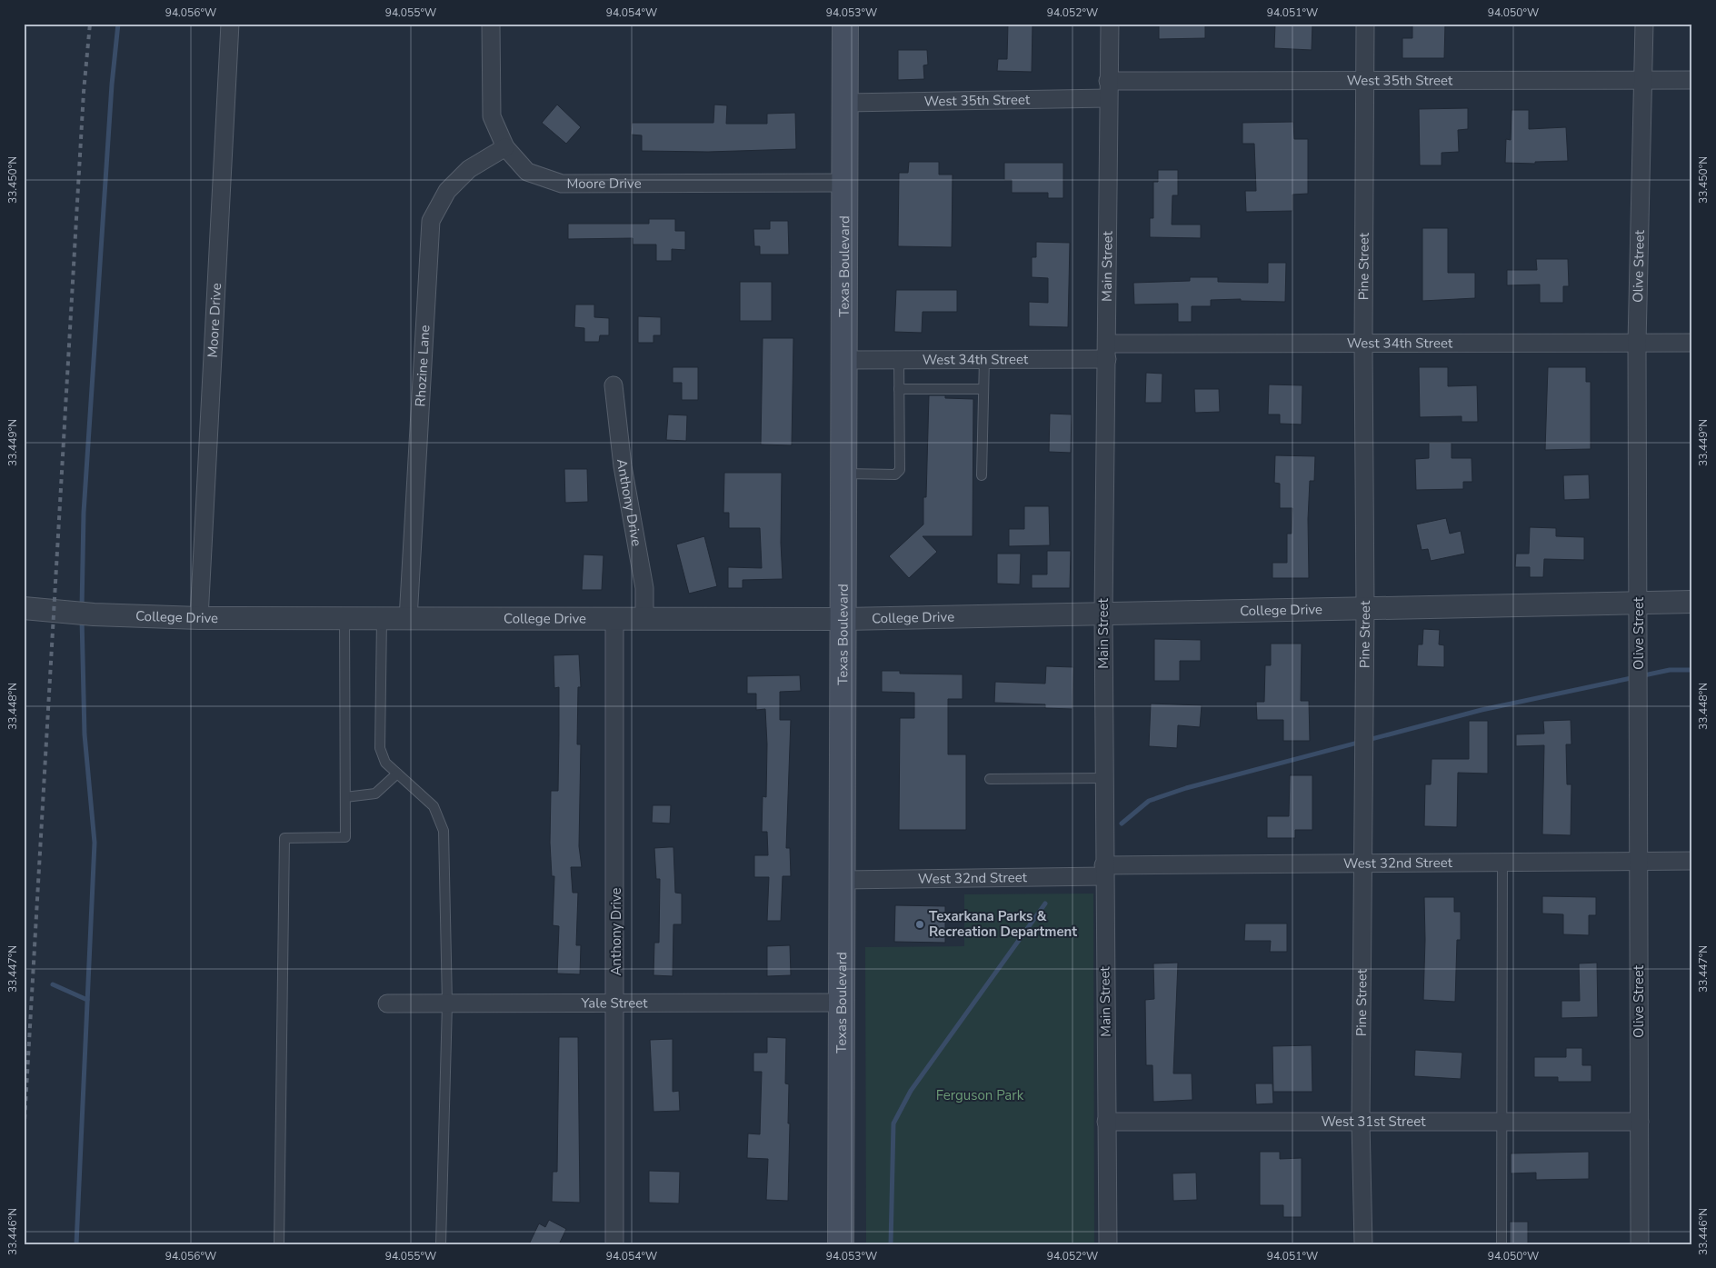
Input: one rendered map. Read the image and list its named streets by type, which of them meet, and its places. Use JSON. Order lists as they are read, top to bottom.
{
  "streets": {
    "main road": ["Texas Boulevard"],
    "street": [
      "West 35th Street",
      "Moore Drive",
      "Olive Street",
      "Main Street",
      "Pine Street",
      "West 34th Street",
      "Rhozine Lane",
      "Anthony Drive",
      "College Drive",
      "West 32nd Street",
      "Yale Street",
      "West 31st Street"
    ]
  },
  "crossings": [
    ["West 35th Street", "Texas Boulevard"],
    ["West 35th Street", "Olive Street"],
    ["West 35th Street", "Main Street"],
    ["West 35th Street", "Pine Street"],
    ["Moore Drive", "Texas Boulevard"],
    ["Moore Drive", "Rhozine Lane"],
    ["Moore Drive", "College Drive"],
    ["Texas Boulevard", "West 34th Street"],
    ["Texas Boulevard", "College Drive"],
    ["Texas Boulevard", "West 32nd Street"],
    ["Texas Boulevard", "Yale Street"],
    ["Olive Street", "West 34th Street"],
    ["Olive Street", "College Drive"],
    ["Olive Street", "West 32nd Street"],
    ["Olive Street", "West 31st Street"],
    ["Main Street", "West 34th Street"],
    ["Main Street", "College Drive"],
    ["Main Street", "West 32nd Street"],
    ["Main Street", "West 31st Street"],
    ["Pine Street", "West 34th Street"],
    ["Pine Street", "College Drive"],
    ["Pine Street", "West 32nd Street"],
    ["Pine Street", "West 31st Street"],
    ["Rhozine Lane", "College Drive"],
    ["Anthony Drive", "College Drive"],
    ["Anthony Drive", "Yale Street"]
  ],
  "parks": ["Ferguson Park"],
  "places": ["Texarkana Parks & Recreation Department"],
  "coordinates": [
    "94.056°W",
    "94.055°W",
    "94.054°W",
    "94.053°W",
    "94.052°W",
    "94.051°W",
    "94.050°W",
    "33.450°N",
    "33.449°N",
    "33.448°N",
    "33.447°N",
    "33.446°N"
  ]
}
